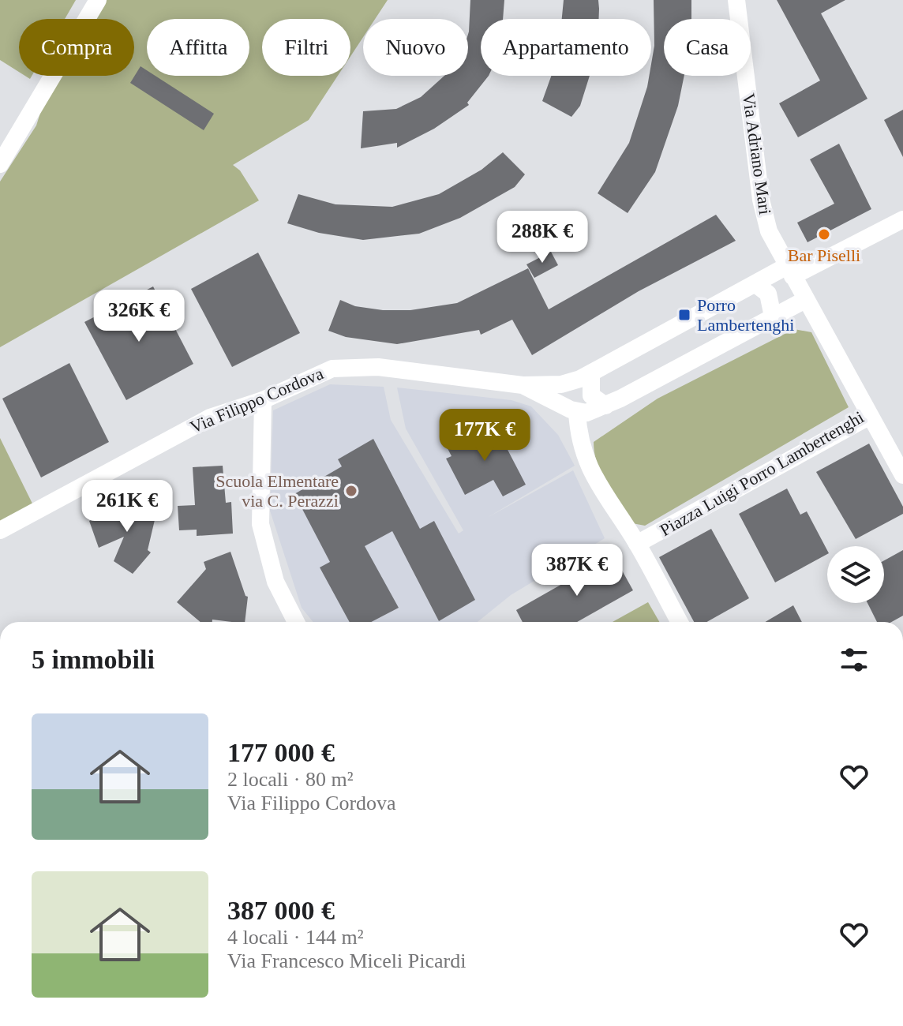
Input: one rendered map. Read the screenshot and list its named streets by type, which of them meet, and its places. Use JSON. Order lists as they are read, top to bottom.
{
  "streets": {
    "street": ["Via Adriano Mari", "Via Filippo Cordova", "Piazza Luigi Porro Lambertenghi"]
  },
  "crossings": [
    ["Via Adriano Mari", "Piazza Luigi Porro Lambertenghi"]
  ],
  "places": {
    "other": ["Bar Piselli", "Scuola Elmentare via C. Perazzi"],
    "transit": ["Porro Lambertenghi"]
  },
  "page": {
    "chip": [
      "Compra",
      "Affitta",
      "Filtri",
      "Nuovo",
      "Appartamento",
      "Casa"
    ],
    "price": [
      "288K €",
      "326K €",
      "177K €",
      "261K €",
      "387K €"
    ],
    "heading": "5 immobili",
    "list": [
      {
        "name": "177 000 €",
        "note": "2 locali · 80 m² · Via Filippo Cordova"
      },
      {
        "name": "387 000 €",
        "note": "4 locali · 144 m² · Via Francesco Miceli Picardi"
      }
    ]
  }
}
